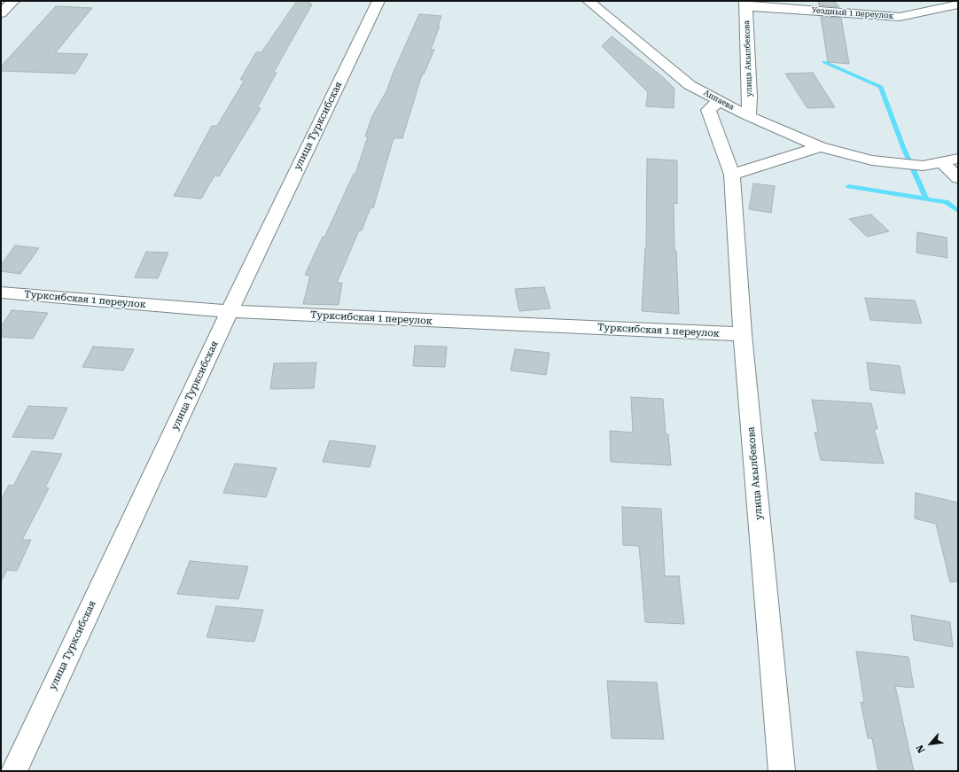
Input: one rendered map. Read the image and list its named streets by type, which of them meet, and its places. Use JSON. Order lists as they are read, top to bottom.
{
  "streets": {
    "street": [
      "Уездный 1 переулок",
      "улица Акылбекова",
      "Аппаева",
      "улица Турксибская",
      "Турксибская 1 переулок"
    ]
  },
  "crossings": [
    ["Уездный 1 переулок", "улица Акылбекова"],
    ["улица Акылбекова", "Аппаева"],
    ["улица Акылбекова", "Турксибская 1 переулок"],
    ["улица Турксибская", "Турксибская 1 переулок"]
  ],
  "north": "bottom left"
}
